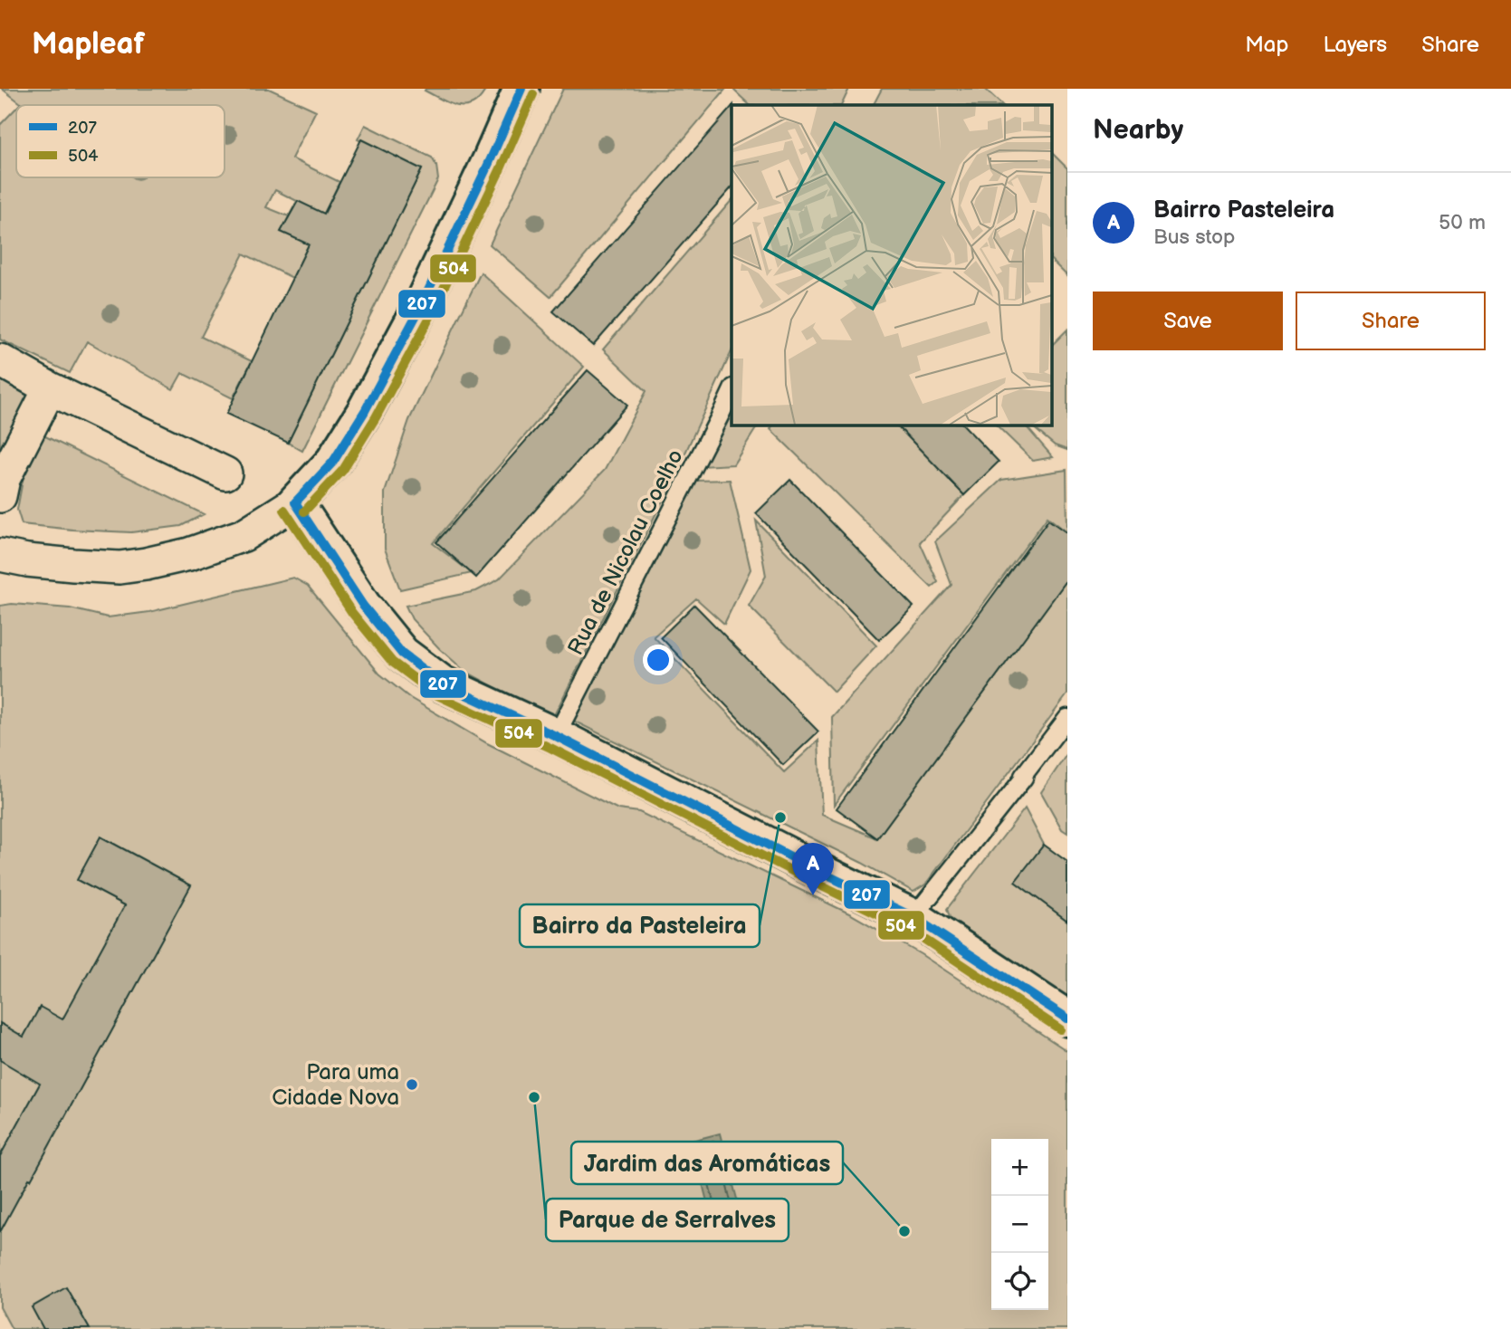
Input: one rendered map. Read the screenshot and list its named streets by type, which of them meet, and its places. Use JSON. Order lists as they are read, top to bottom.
{
  "streets": {
    "lane": ["Rua de Nicolau Coelho"]
  },
  "places": [
    "Bairro da Pasteleira",
    "Para uma Cidade Nova",
    "Parque de Serralves",
    "Jardim das Aromáticas"
  ],
  "lines": ["transit line 207", "transit line 504"],
  "legend": ["207", "504"],
  "page": {
    "header": "Mapleaf",
    "nav": ["Map", "Layers", "Share"],
    "heading": "Nearby",
    "list": [
      {
        "mark": "A",
        "name": "Bairro Pasteleira",
        "note": "Bus stop",
        "value": "50 m"
      }
    ],
    "buttons": ["Save", "Share"],
    "pins": "A",
    "map_buttons": ["+", "−"]
  }
}
